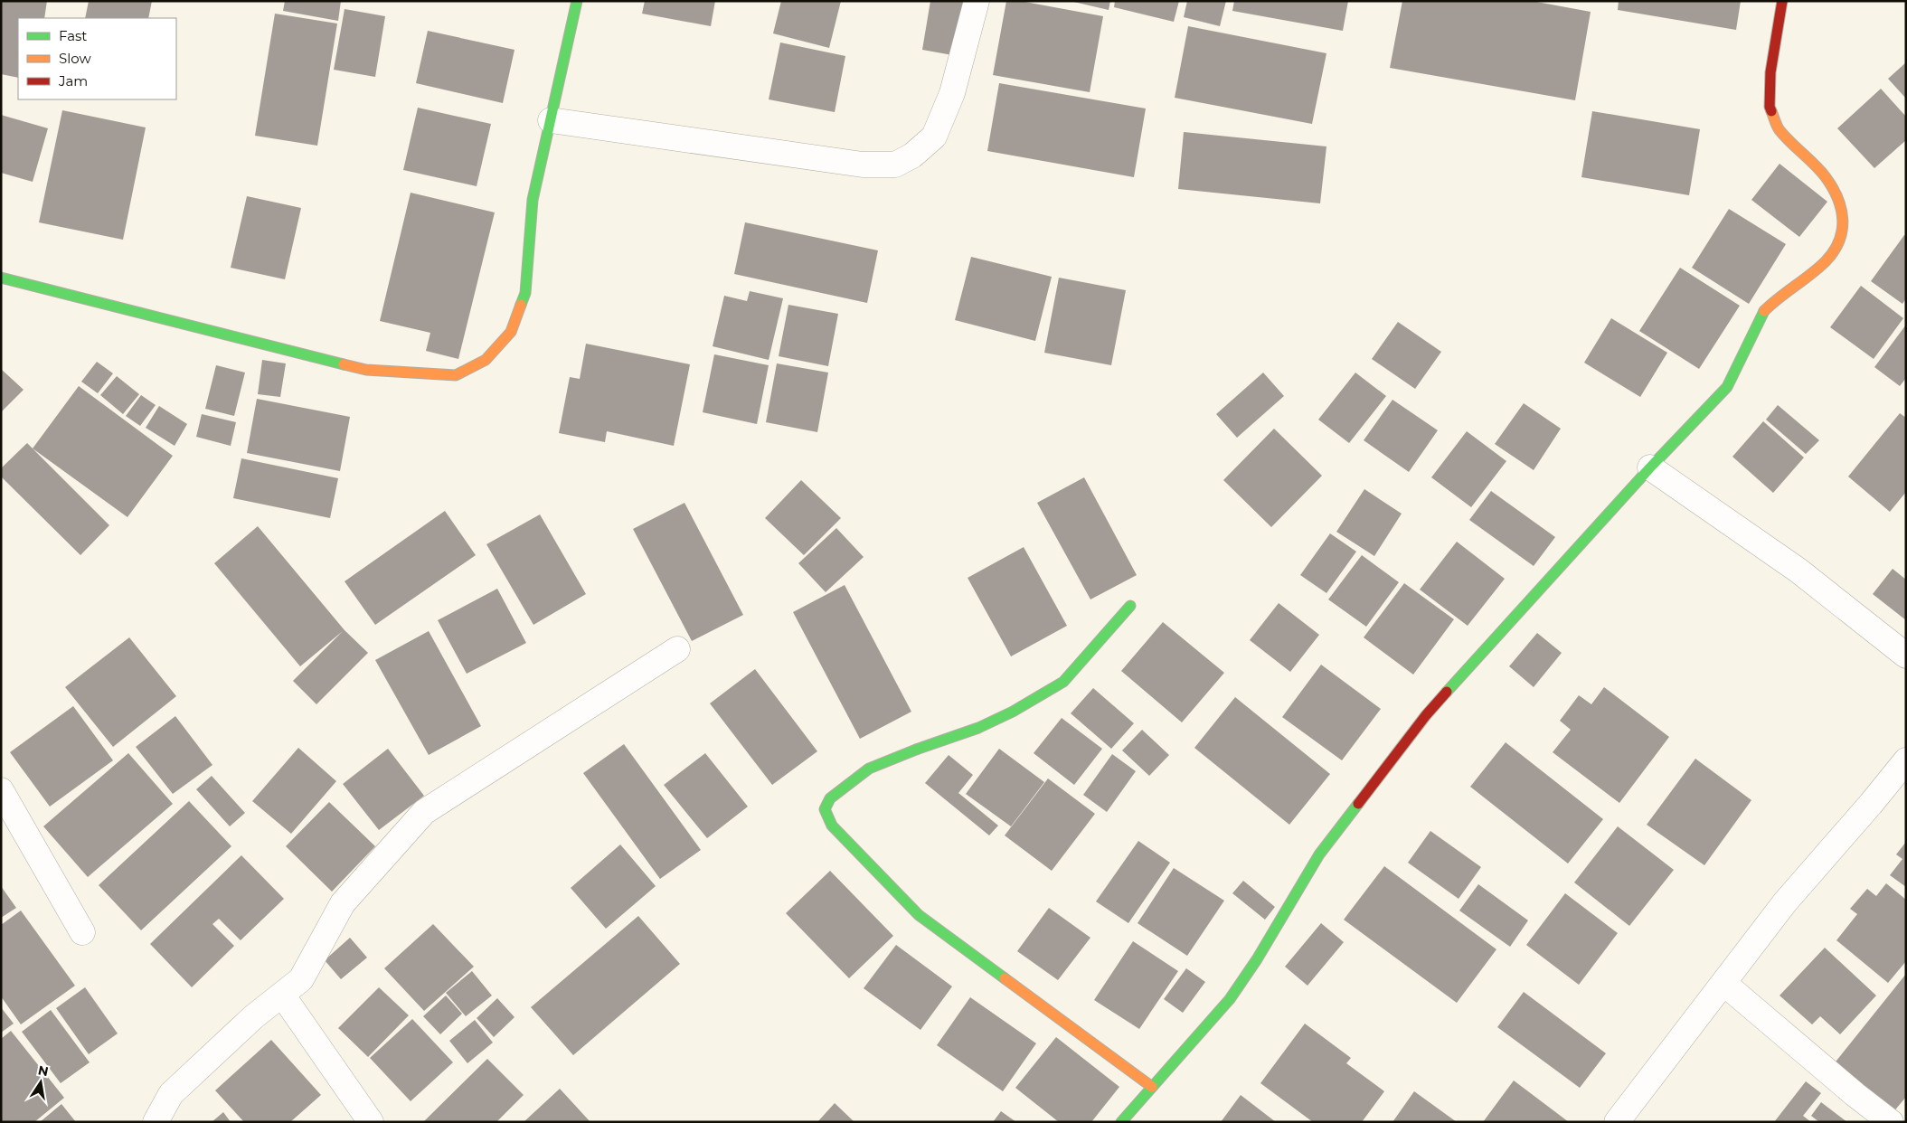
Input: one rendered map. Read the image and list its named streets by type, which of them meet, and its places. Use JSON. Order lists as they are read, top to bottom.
{
  "legend": ["Fast", "Slow", "Jam"],
  "north": "top"
}
